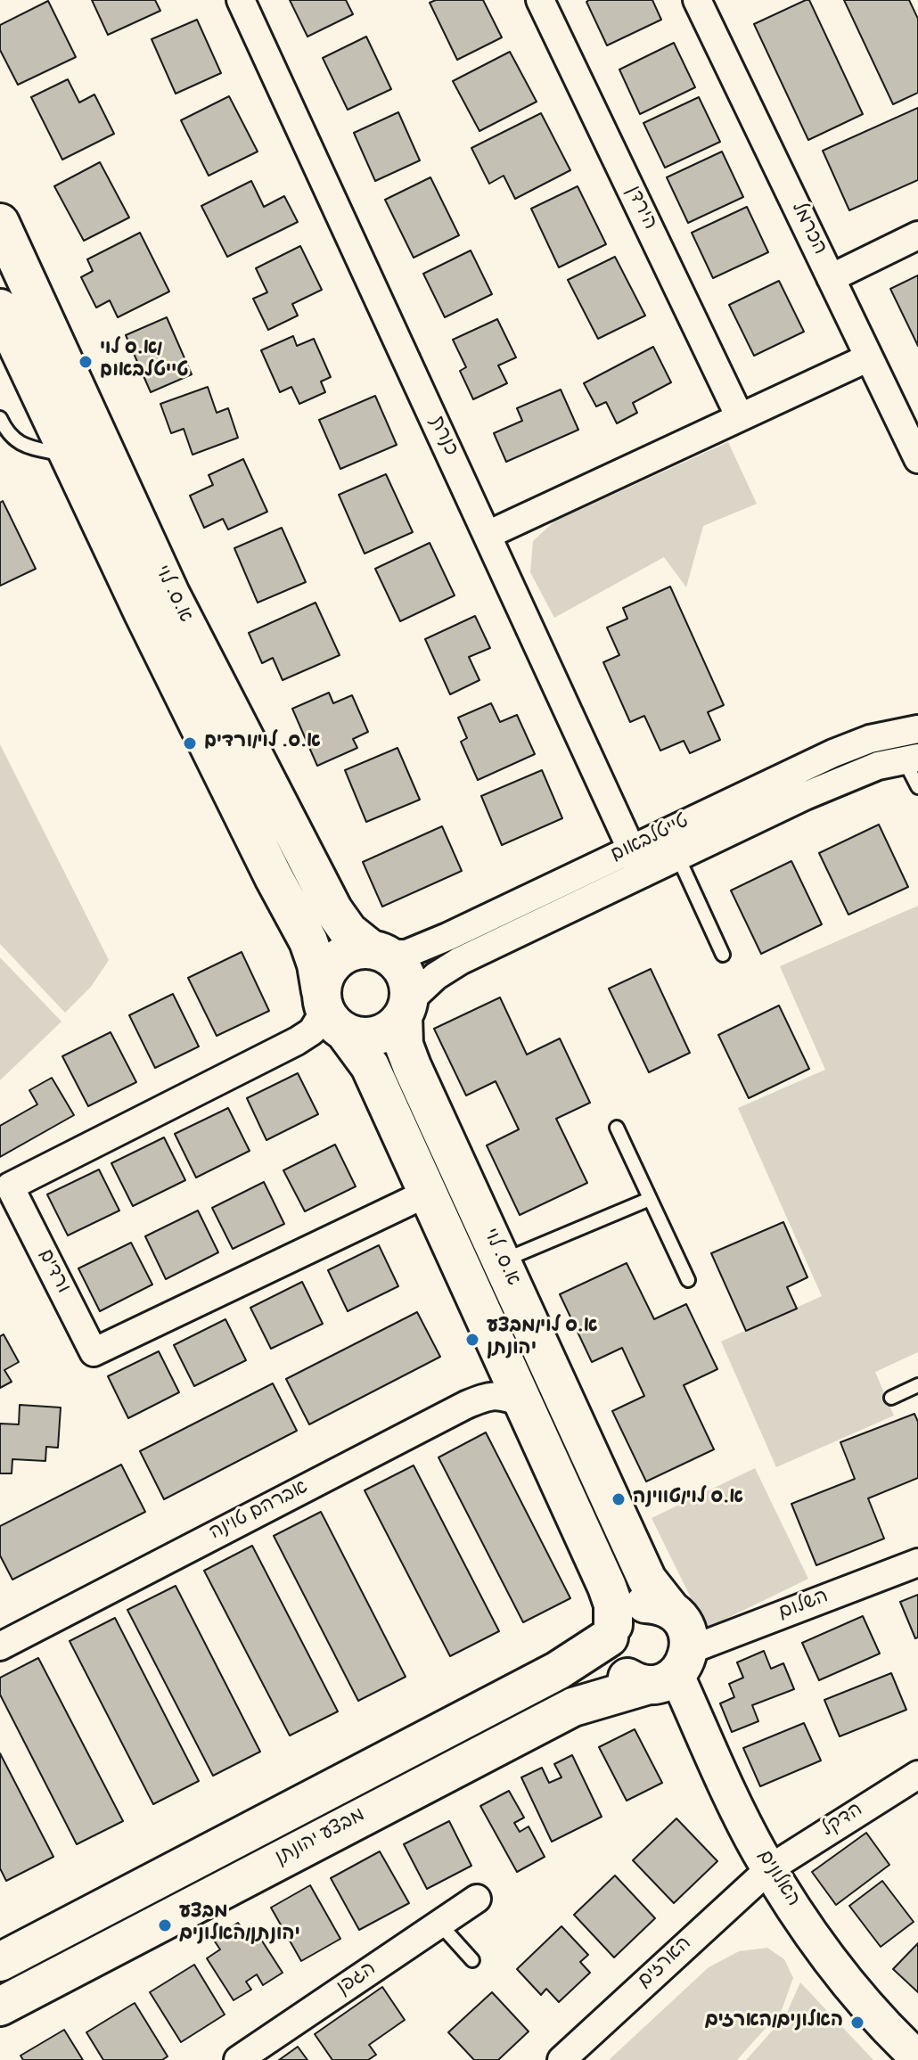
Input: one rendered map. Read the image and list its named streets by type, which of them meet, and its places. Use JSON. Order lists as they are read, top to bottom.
{
  "streets": {
    "main road": ["א.ס. לוי", "מבצע יהונתן"],
    "street": [
      "הירדן",
      "הכרמל",
      "כנרת",
      "טייטלבאום",
      "ורדים",
      "אברהם טוינה",
      "השלום",
      "הדקל",
      "האלונים",
      "הארזים",
      "הגפן"
    ]
  },
  "crossings": [
    ["כנרת", "טייטלבאום"],
    ["א.ס. לוי", "טייטלבאום"],
    ["א.ס. לוי", "ורדים"],
    ["א.ס. לוי", "אברהם טוינה"],
    ["א.ס. לוי", "השלום"],
    ["א.ס. לוי", "מבצע יהונתן"],
    ["א.ס. לוי", "האלונים"],
    ["טייטלבאום", "ורדים"],
    ["השלום", "מבצע יהונתן"],
    ["השלום", "האלונים"],
    ["הדקל", "האלונים"],
    ["הדקל", "הארזים"],
    ["מבצע יהונתן", "האלונים"],
    ["האלונים", "הארזים"]
  ],
  "places": [
    "א.ס לוי/ טייטלבאום",
    "א.ס. לוי/ורדים",
    "א.ס לוי/מבצע יהונתן",
    "א.ס לוי/טווינה",
    "מבצע יהונתן/האלונים",
    "האלונים/הארזים"
  ]
}
